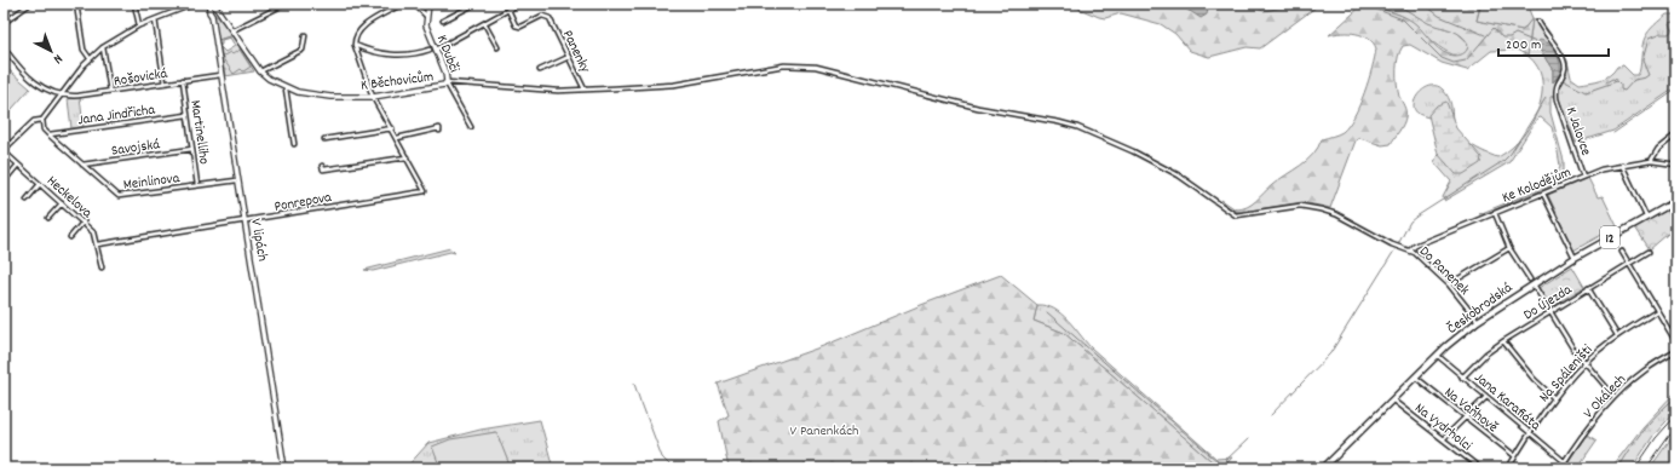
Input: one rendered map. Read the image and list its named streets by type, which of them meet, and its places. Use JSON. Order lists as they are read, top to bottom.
{
  "streets": {
    "main road": ["12", "Českobrodská"],
    "street": [
      "Panenky",
      "K Dubči",
      "Rošovická",
      "K Běchovicům",
      "Jana Jindřicha",
      "K Jalovce",
      "Martinelliho",
      "Savojská",
      "Meinlinova",
      "Ke Kolodějům",
      "Heckelova",
      "Ponrepova",
      "V lipách",
      "Do Panenek",
      "Do Újezda",
      "Na Spáleništi",
      "V Okálech",
      "Jana Karafiáta",
      "Na Vaňhově",
      "Na Vydrholci"
    ]
  },
  "crossings": [
    ["Panenky", "K Běchovicům"],
    ["K Dubči", "K Běchovicům"],
    ["Rošovická", "Martinelliho"],
    ["Rošovická", "V lipách"],
    ["K Běchovicům", "V lipách"],
    ["K Běchovicům", "Do Panenek"],
    ["Jana Jindřicha", "Martinelliho"],
    ["Jana Jindřicha", "Meinlinova"],
    ["K Jalovce", "Ke Kolodějům"],
    ["Martinelliho", "Savojská"],
    ["Martinelliho", "Meinlinova"],
    ["Savojská", "Meinlinova"],
    ["Meinlinova", "Heckelova"],
    ["Meinlinova", "V lipách"],
    ["Ke Kolodějům", "Do Panenek"],
    ["Heckelova", "Ponrepova"],
    ["Ponrepova", "V lipách"],
    ["Do Panenek", "Českobrodská"],
    ["Do Újezda", "Jana Karafiáta"],
    ["Českobrodská", "Jana Karafiáta"],
    ["Českobrodská", "Na Vaňhově"],
    ["Českobrodská", "Na Vydrholci"],
    ["Na Spáleništi", "Jana Karafiáta"],
    ["Na Spáleništi", "Na Vaňhově"],
    ["V Okálech", "Jana Karafiáta"]
  ],
  "parks": ["V Panenkách"],
  "scale_bar": "200 m",
  "north": "bottom right"
}
